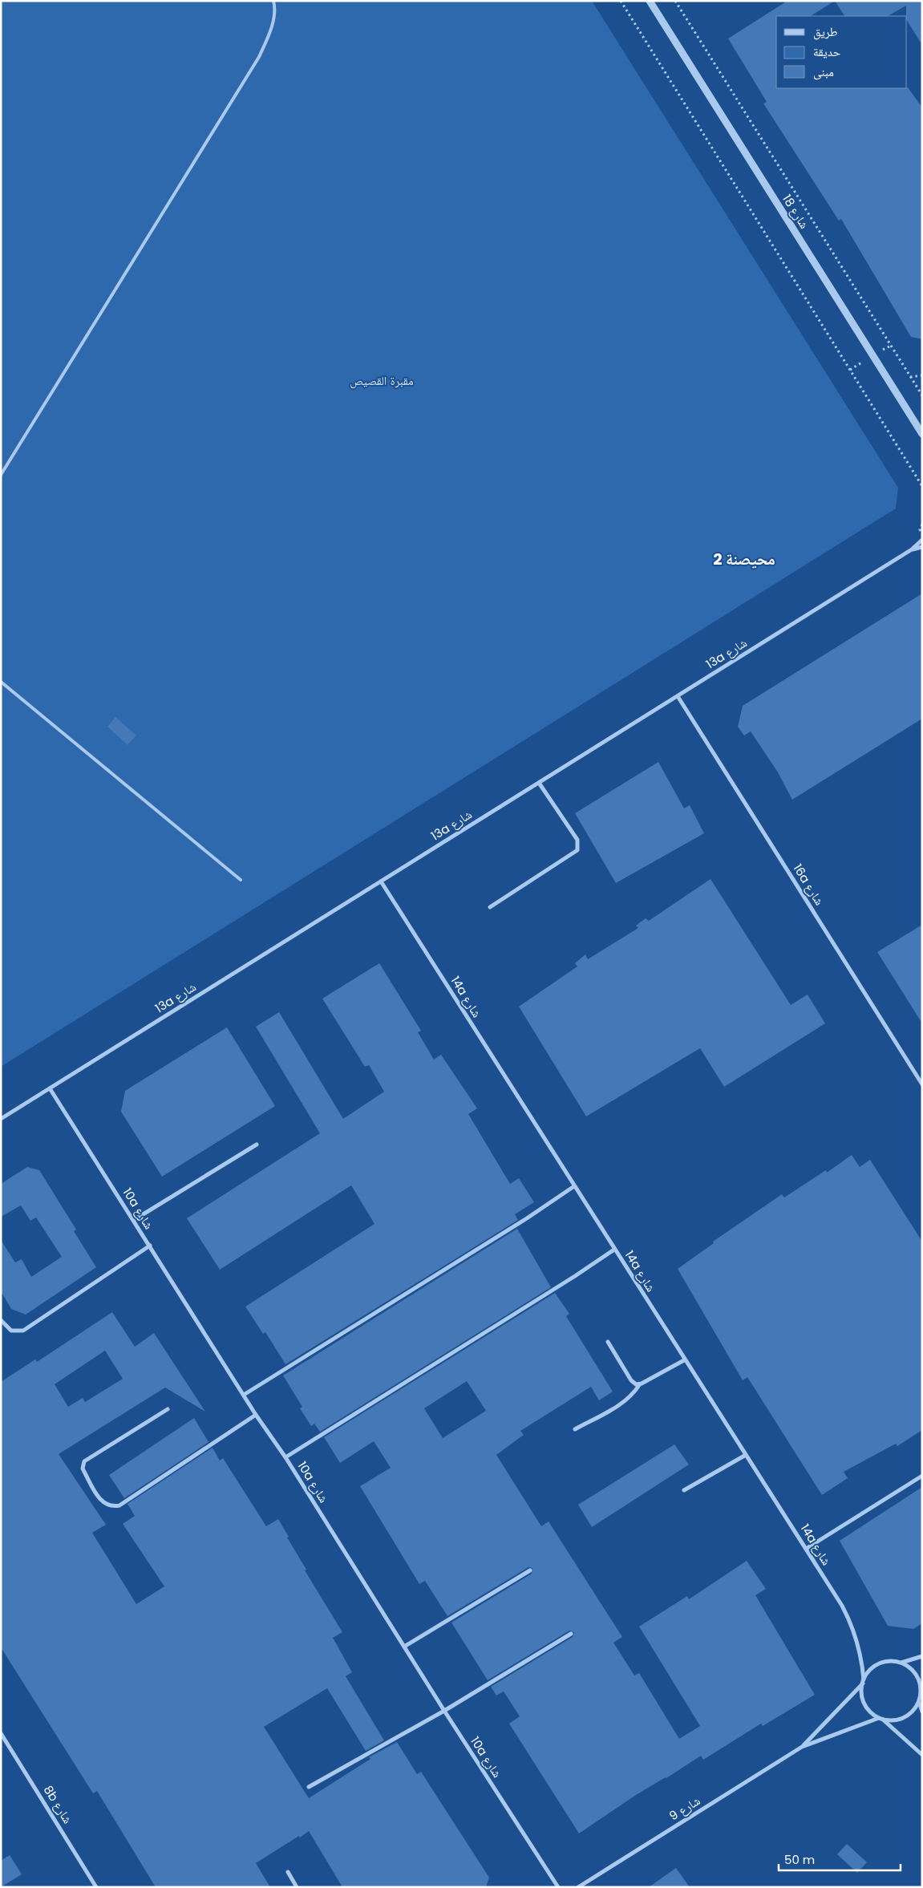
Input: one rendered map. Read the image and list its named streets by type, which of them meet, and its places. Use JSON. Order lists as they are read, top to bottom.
{
  "streets": {
    "street": [
      "شارع 18",
      "13a شارع",
      "16a شارع",
      "14a شارع",
      "10a شارع",
      "8b شارع",
      "شارع 9"
    ]
  },
  "crossings": [
    ["13a شارع", "16a شارع"],
    ["13a شارع", "14a شارع"],
    ["13a شارع", "10a شارع"],
    ["14a شارع", "شارع 9"]
  ],
  "districts": ["محيصنة 2"],
  "parks": ["مقبرة القصيص"],
  "legend": ["طريق", "حديقة", "مبنى"],
  "scale_bar": "50 m"
}
